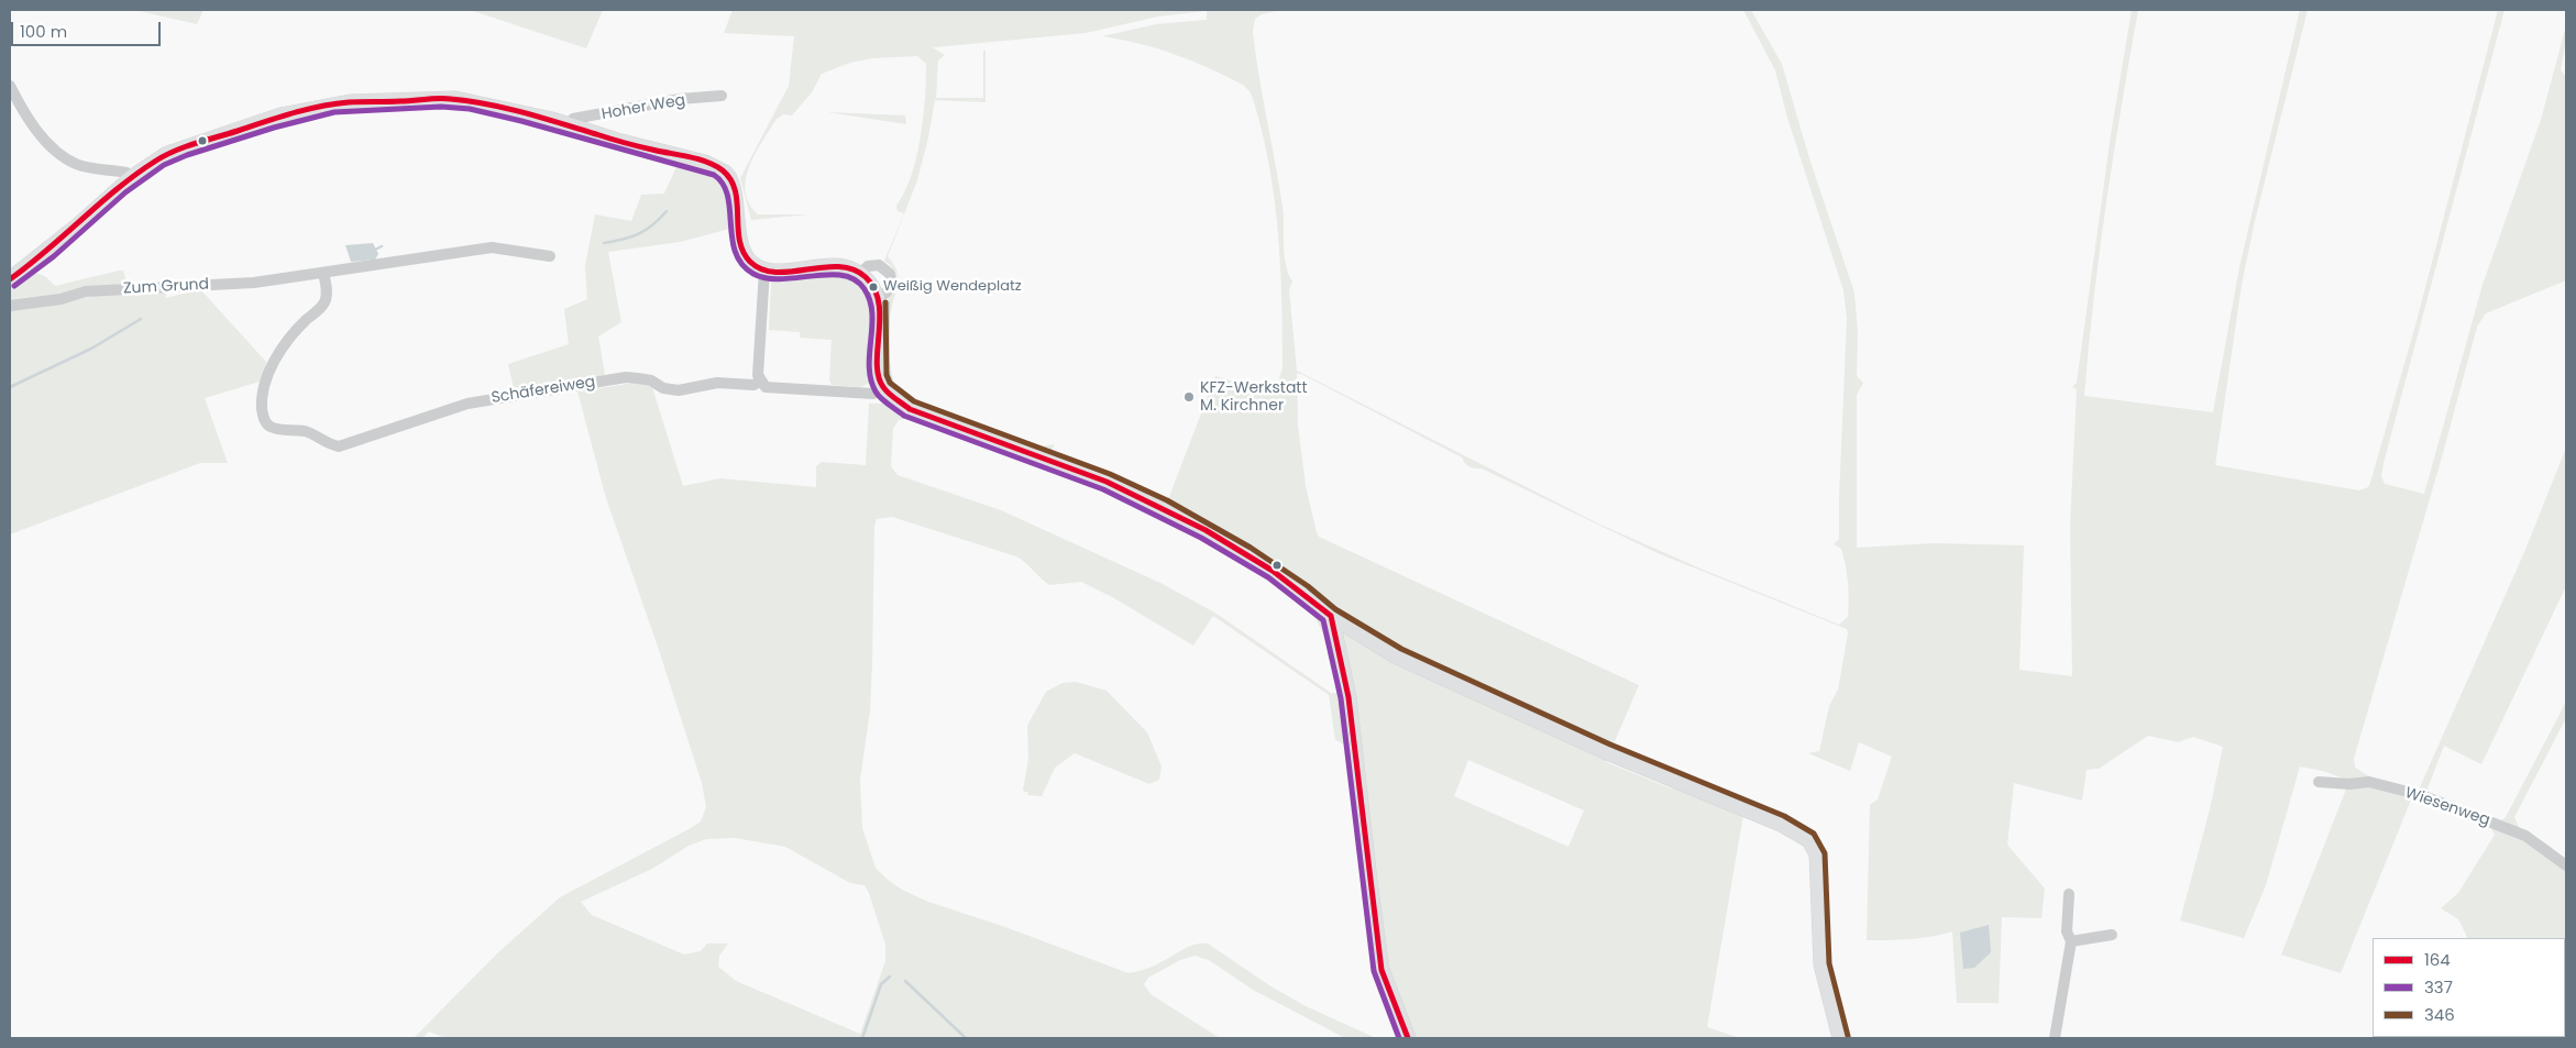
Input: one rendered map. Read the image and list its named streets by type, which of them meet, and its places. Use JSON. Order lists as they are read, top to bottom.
{
  "streets": {
    "street": [
      "Hoher Weg",
      "Zum Grund",
      "Schäfereiweg",
      "Wiesenweg"
    ]
  },
  "crossings": [
    ["Zum Grund", "Schäfereiweg"]
  ],
  "places": ["Weißig Wendeplatz", "KFZ-Werkstatt M. Kirchner"],
  "lines": ["transit line 164", "transit line 337", "transit line 346"],
  "legend": ["164", "337", "346"],
  "scale_bar": "100 m"
}
